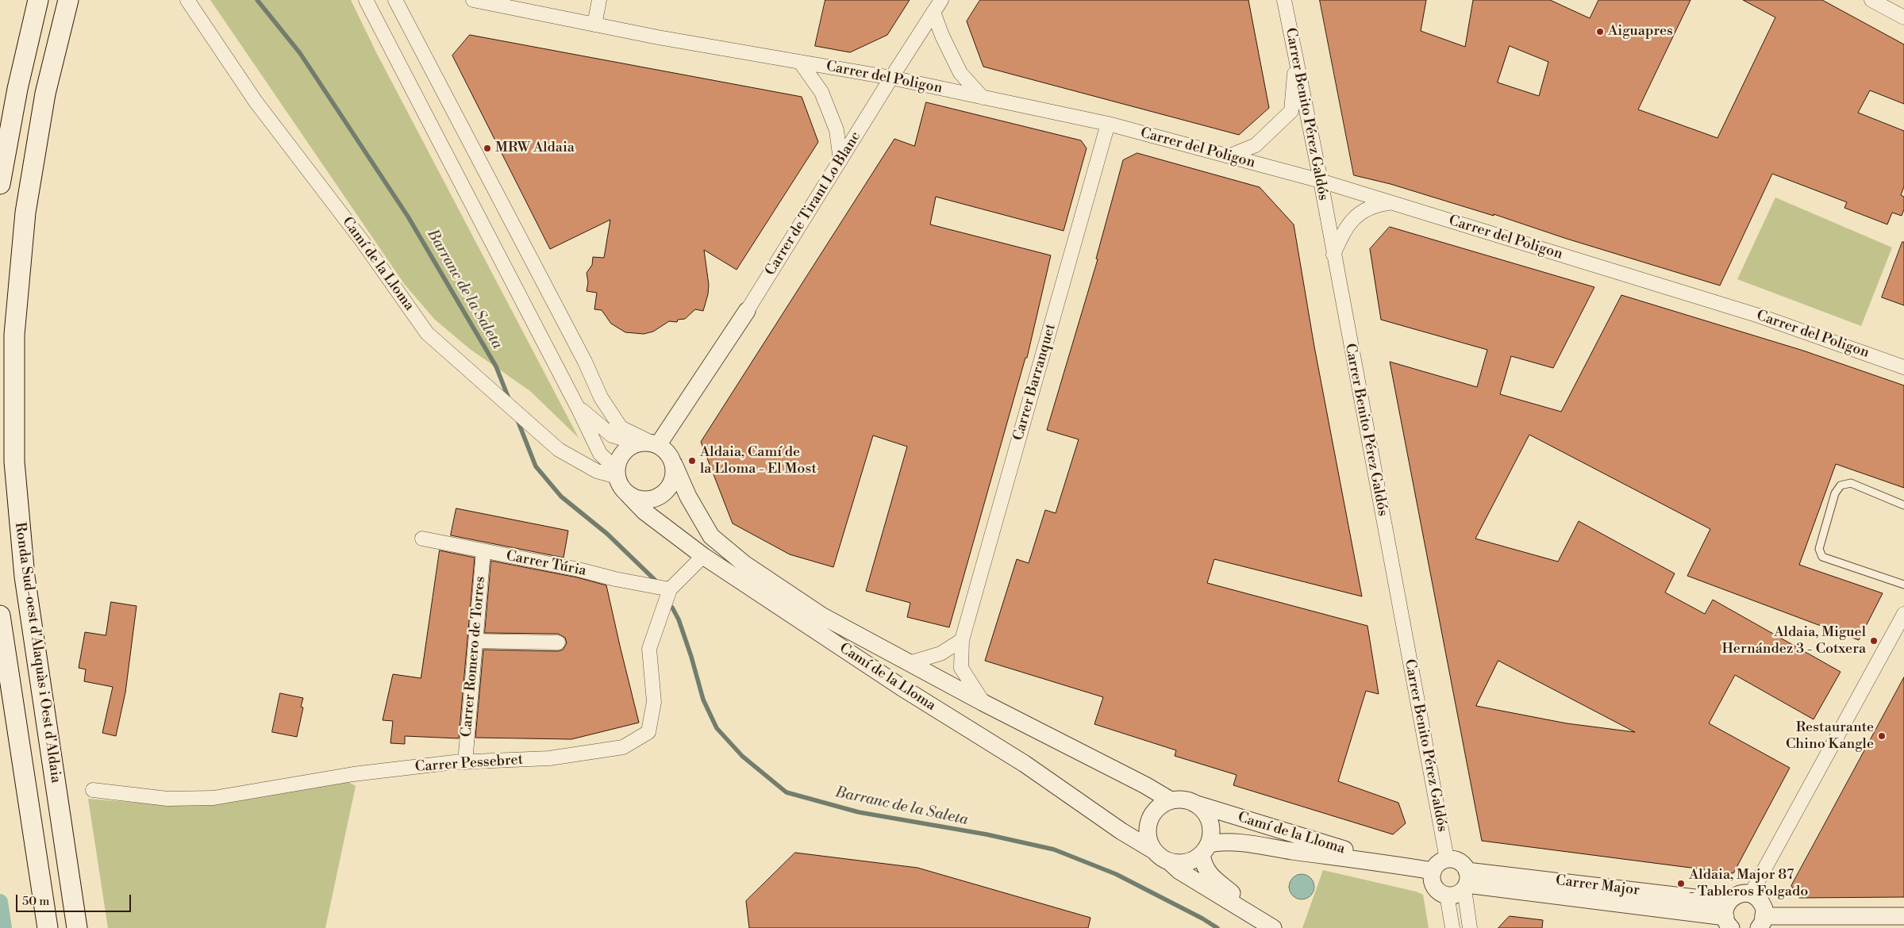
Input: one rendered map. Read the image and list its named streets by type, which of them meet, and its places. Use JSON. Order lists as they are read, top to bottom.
{
  "streets": {
    "main road": ["Ronda Sud-oest d'Alaquàs i Oest d'Aldaia"],
    "street": [
      "Carrer del Poligon",
      "Carrer Benito Pérez Galdós",
      "Carrer de Tirant Lo Blanc",
      "Camí de la Lloma",
      "Carrer Barranquet",
      "Carrer Túria",
      "Carrer Romero de Torres",
      "Carrer Pessebret",
      "Carrer Major"
    ]
  },
  "crossings": [
    ["Carrer del Poligon", "Carrer Benito Pérez Galdós"],
    ["Carrer del Poligon", "Carrer de Tirant Lo Blanc"],
    ["Carrer del Poligon", "Carrer Barranquet"],
    ["Carrer Benito Pérez Galdós", "Camí de la Lloma"],
    ["Carrer Benito Pérez Galdós", "Carrer Major"],
    ["Carrer de Tirant Lo Blanc", "Camí de la Lloma"],
    ["Camí de la Lloma", "Carrer Barranquet"],
    ["Camí de la Lloma", "Carrer Pessebret"],
    ["Camí de la Lloma", "Carrer Major"],
    ["Carrer Túria", "Carrer Romero de Torres"],
    ["Carrer Túria", "Carrer Pessebret"],
    ["Carrer Romero de Torres", "Carrer Pessebret"]
  ],
  "water": ["Barranc de la Saleta"],
  "places": [
    "Aiguapres",
    "MRW Aldaia",
    "Aldaia, Camí de la Lloma - El Most",
    "Aldaia, Miguel Hernández 3 - Cotxera",
    "Restaurante Chino Kangle",
    "Aldaia, Major 87 - Tableros Folgado"
  ],
  "scale_bar": "50 m"
}
